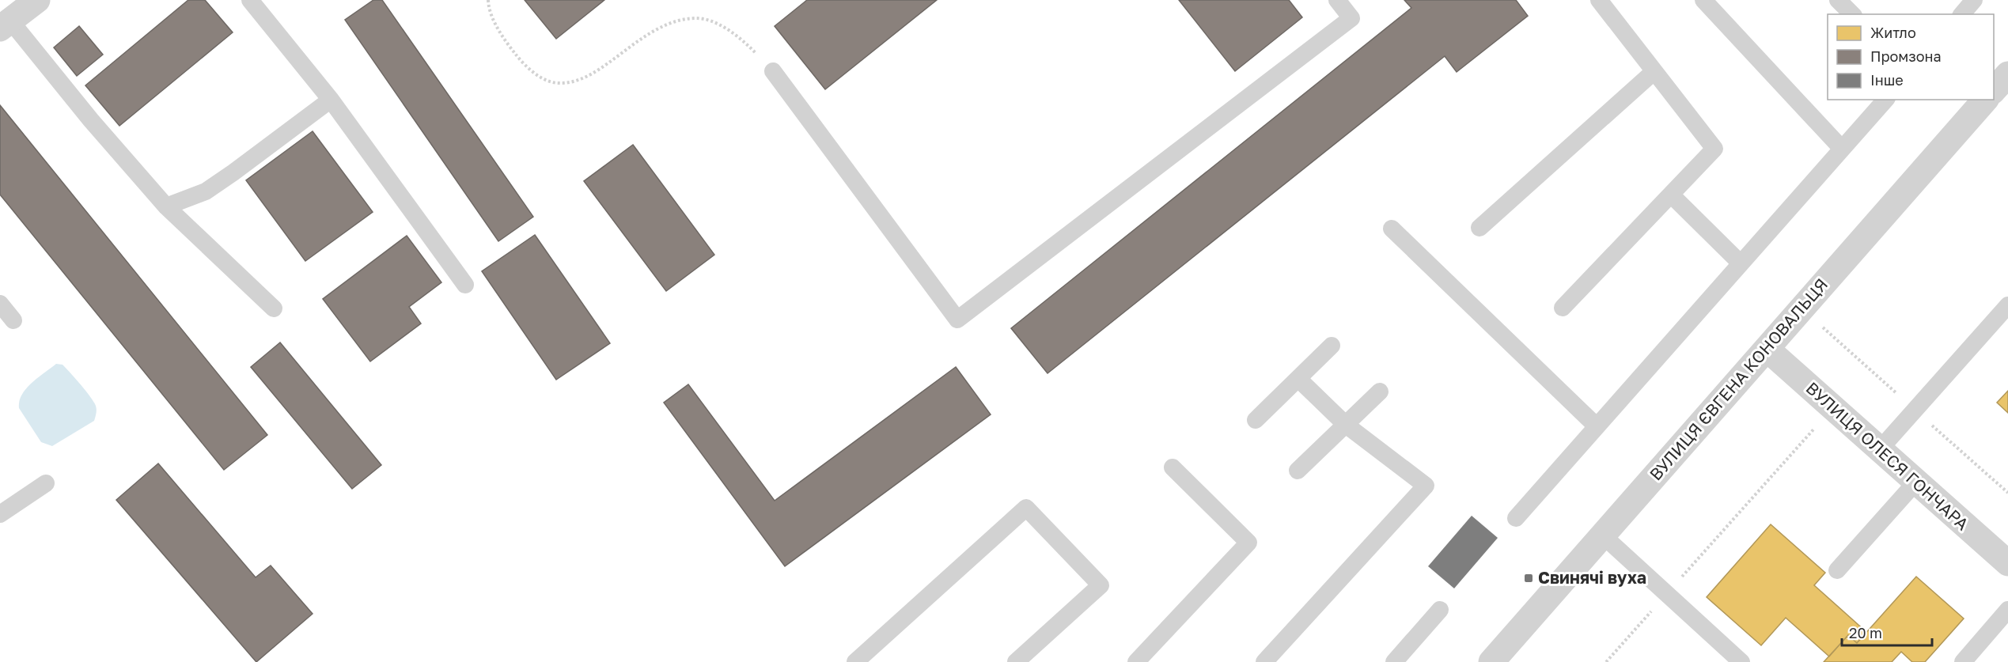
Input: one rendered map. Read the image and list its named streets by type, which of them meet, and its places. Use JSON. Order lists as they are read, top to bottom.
{
  "streets": {
    "street": ["ВУЛИЦЯ ЄВГЕНА КОНОВАЛЬЦЯ", "ВУЛИЦЯ ОЛЕСЯ ГОНЧАРА"]
  },
  "crossings": [
    ["ВУЛИЦЯ ЄВГЕНА КОНОВАЛЬЦЯ", "ВУЛИЦЯ ОЛЕСЯ ГОНЧАРА"]
  ],
  "places": {
    "transit": ["Свинячі вуха"]
  },
  "legend": ["Житло", "Промзона", "Інше"],
  "scale_bar": "20 m"
}
